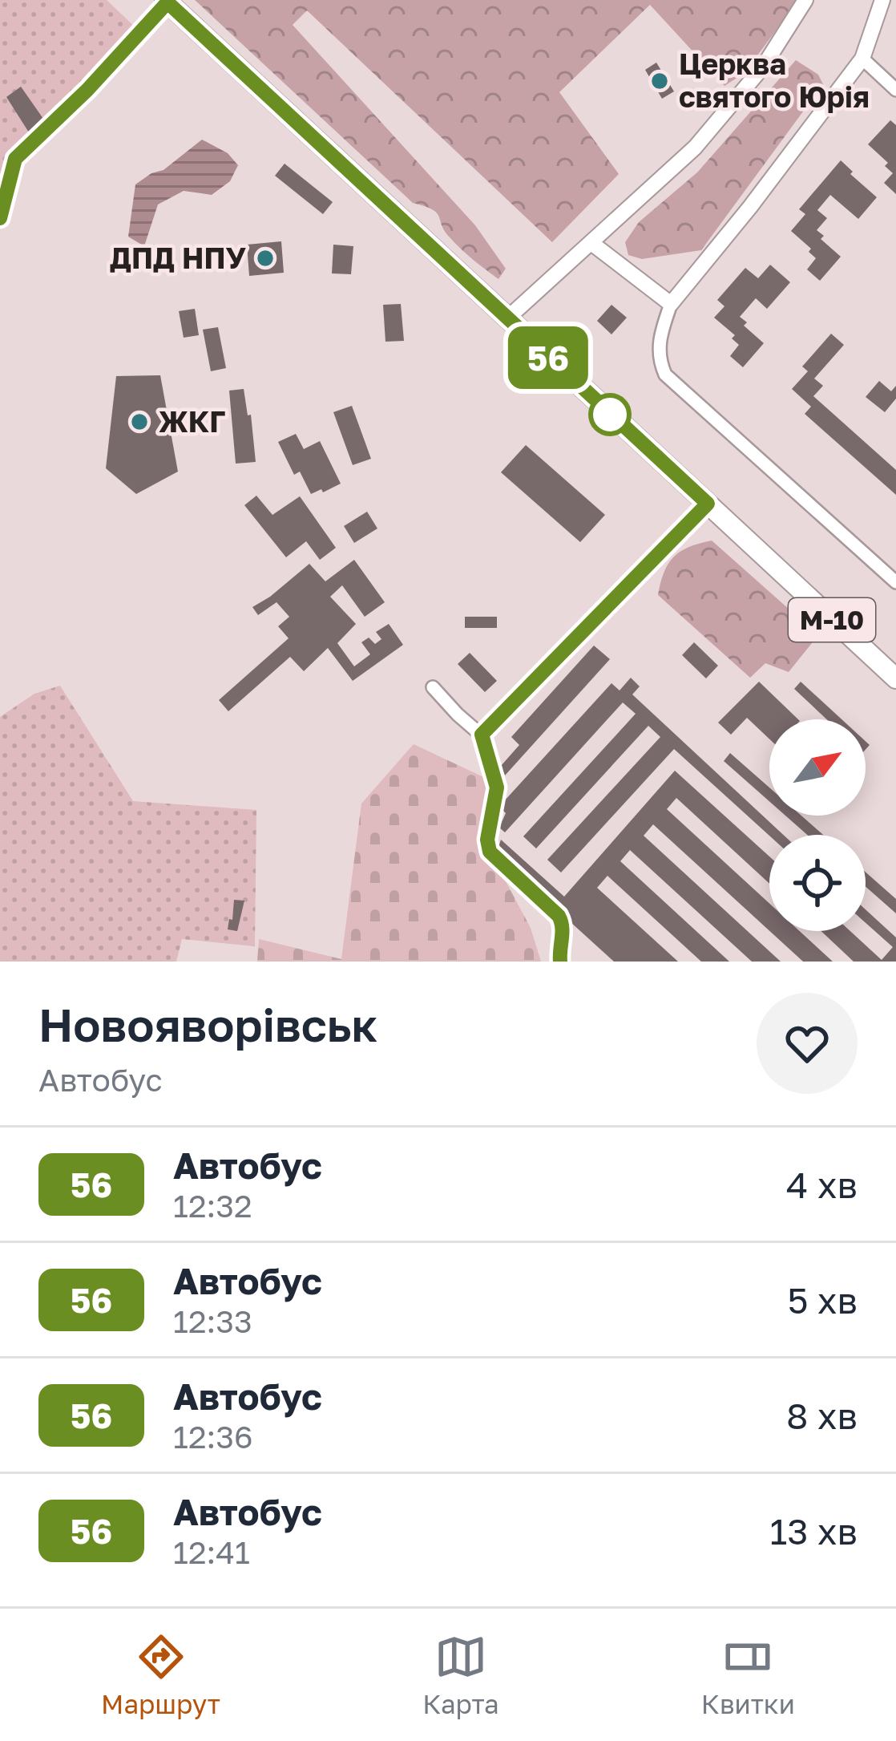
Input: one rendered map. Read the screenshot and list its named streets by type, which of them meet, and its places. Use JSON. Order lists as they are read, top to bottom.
{
  "streets": {
    "highway": ["М-10"]
  },
  "places": ["Церква святого Юрія", "ДПД НПУ", "ЖКГ"],
  "lines": ["bus line 56"],
  "north": "top right",
  "page": {
    "on_map": "56",
    "heading": ["Новояворівськ", "Автобус"],
    "list": [
      {
        "mark": "56",
        "name": "Автобус",
        "note": "12:32",
        "value": "4 хв"
      },
      {
        "mark": "56",
        "name": "Автобус",
        "note": "12:33",
        "value": "5 хв"
      },
      {
        "mark": "56",
        "name": "Автобус",
        "note": "12:36",
        "value": "8 хв"
      },
      {
        "mark": "56",
        "name": "Автобус",
        "note": "12:41",
        "value": "13 хв"
      }
    ],
    "tabs": ["Маршрут", "Карта", "Квитки"]
  }
}
